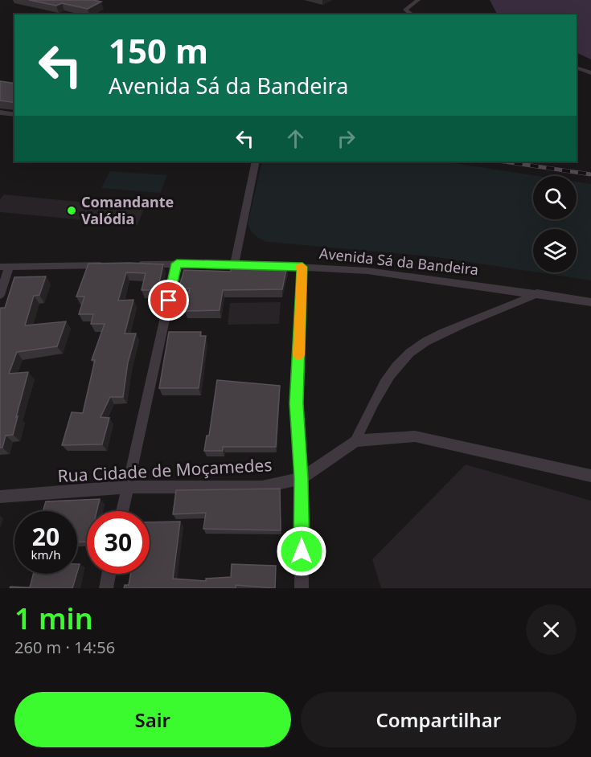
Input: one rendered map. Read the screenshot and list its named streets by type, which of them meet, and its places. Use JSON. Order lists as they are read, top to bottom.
{
  "streets": {
    "street": ["Avenida Sá da Bandeira", "Rua Cidade de Moçamedes"]
  },
  "places": ["Comandante Valódia"],
  "page": {
    "turn": ["150 m", "Avenida Sá da Bandeira"],
    "speed": "20 km/h",
    "limit": "30",
    "heading": ["1 min", "260 m · 14:56"],
    "buttons": ["Sair", "Compartilhar"]
  }
}
